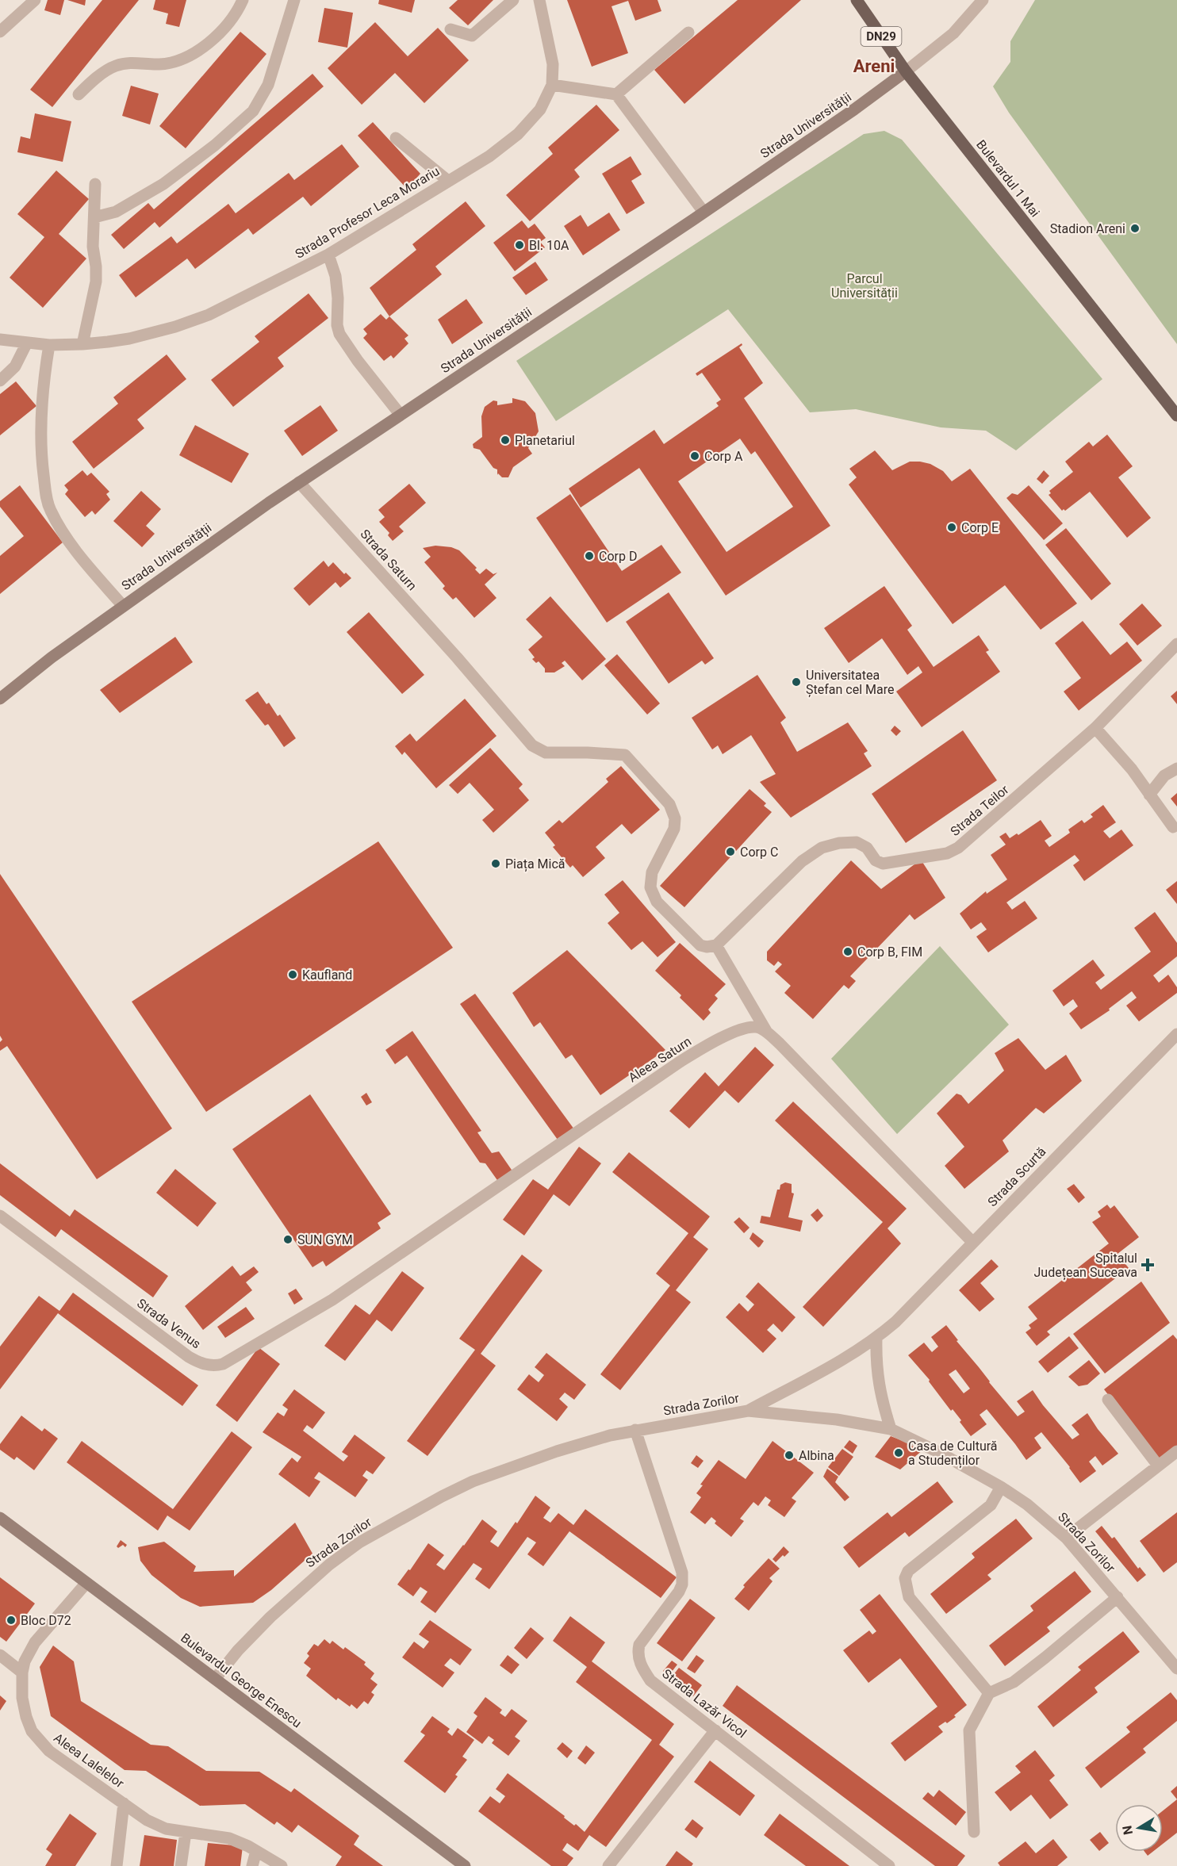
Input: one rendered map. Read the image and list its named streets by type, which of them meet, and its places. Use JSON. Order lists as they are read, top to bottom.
{
  "streets": {
    "main road": ["DN29", "Bulevardul 1 Mai"],
    "street": [
      "Strada Universității",
      "Strada Profesor Leca Morariu",
      "Strada Saturn",
      "Strada Teilor",
      "Aleea Saturn",
      "Strada Scurtă",
      "Strada Venus",
      "Strada Zorilor",
      "Bulevardul George Enescu",
      "Strada Lazăr Vicol",
      "Aleea Lalelelor"
    ]
  },
  "crossings": [
    ["Strada Universității", "Bulevardul 1 Mai"],
    ["Strada Universității", "Strada Saturn"],
    ["Strada Saturn", "Strada Teilor"],
    ["Aleea Saturn", "Strada Venus"],
    ["Strada Scurtă", "Strada Zorilor"],
    ["Strada Zorilor", "Bulevardul George Enescu"],
    ["Strada Zorilor", "Strada Lazăr Vicol"],
    ["Bulevardul George Enescu", "Aleea Lalelelor"]
  ],
  "districts": ["Areni"],
  "parks": ["Parcul Universității"],
  "places": {
    "other": [
      "Stadion Areni",
      "Bl. 10A",
      "Planetariul",
      "Corp A",
      "Corp E",
      "Corp D",
      "Universitatea Ștefan cel Mare",
      "Corp C",
      "Piața Mică",
      "Corp B, FIM",
      "Kaufland",
      "SUN GYM",
      "Casa de Cultură a Studenților",
      "Albina",
      "Bloc D72"
    ],
    "health": ["Spitalul Județean Suceava"]
  },
  "north": "left"
}
